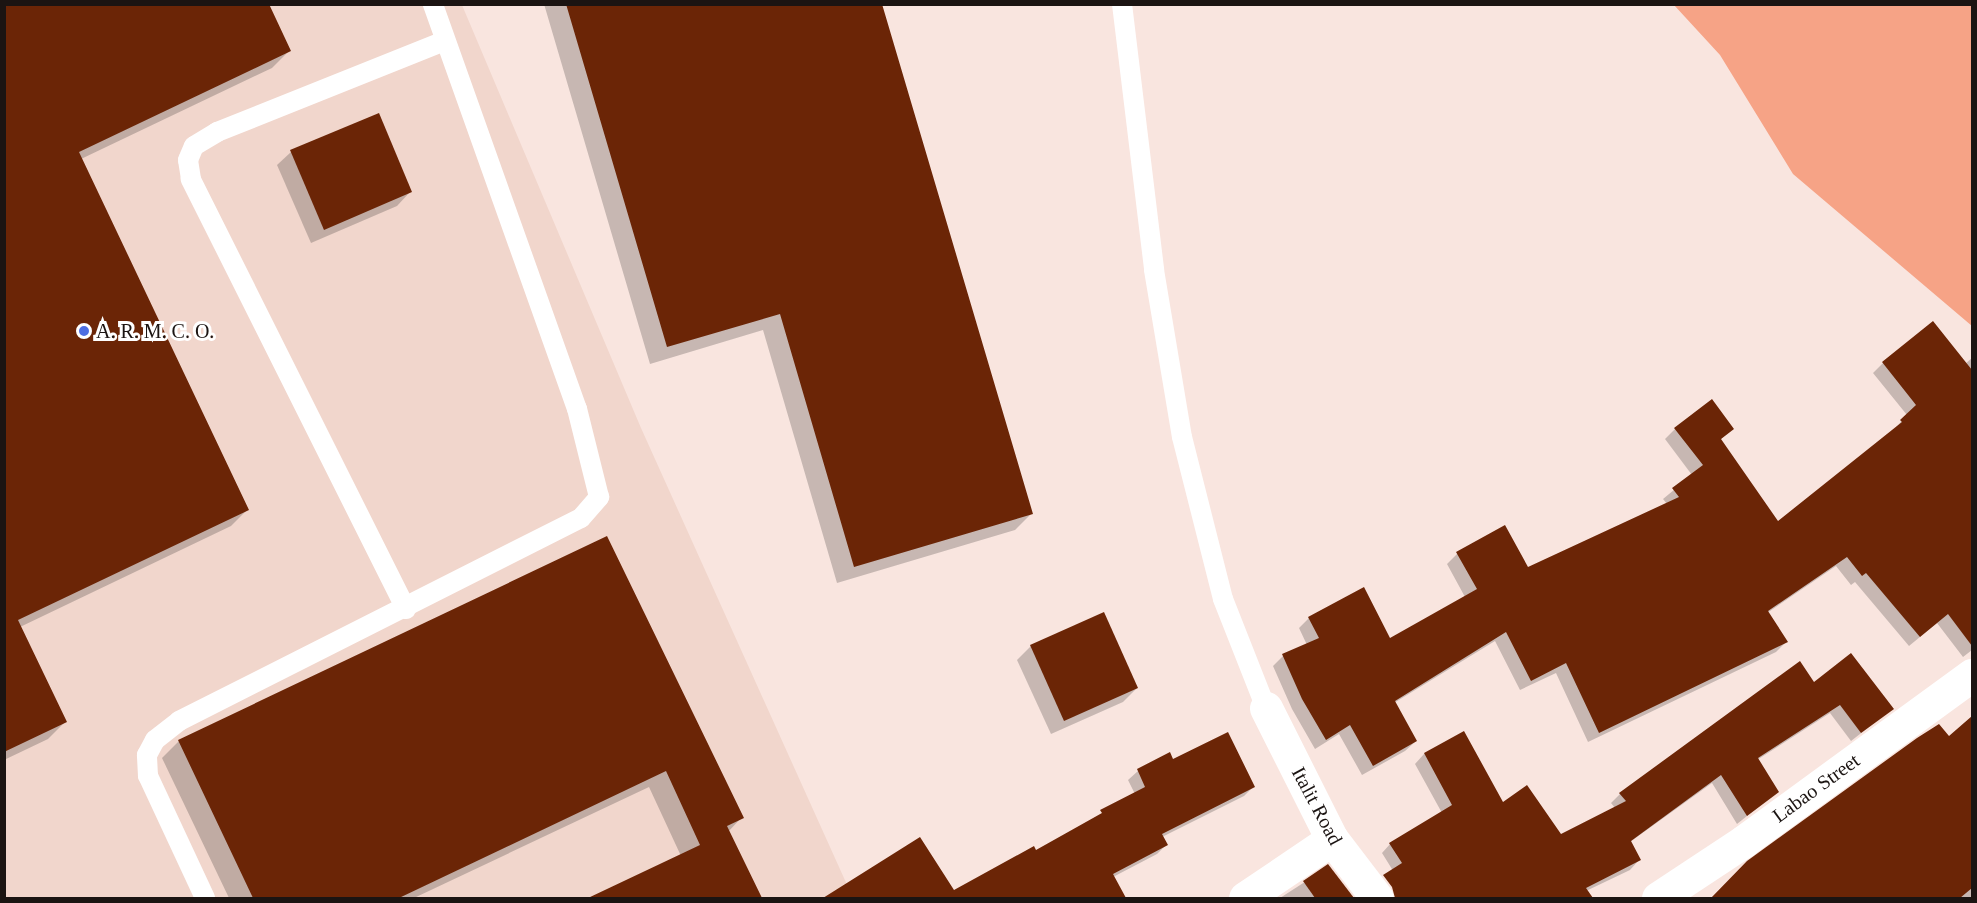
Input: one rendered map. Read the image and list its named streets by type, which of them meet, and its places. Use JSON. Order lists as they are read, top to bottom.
{
  "streets": {
    "main road": ["Labao Street", "Italit Road"]
  },
  "places": ["A. R. M. C. O."]
}
